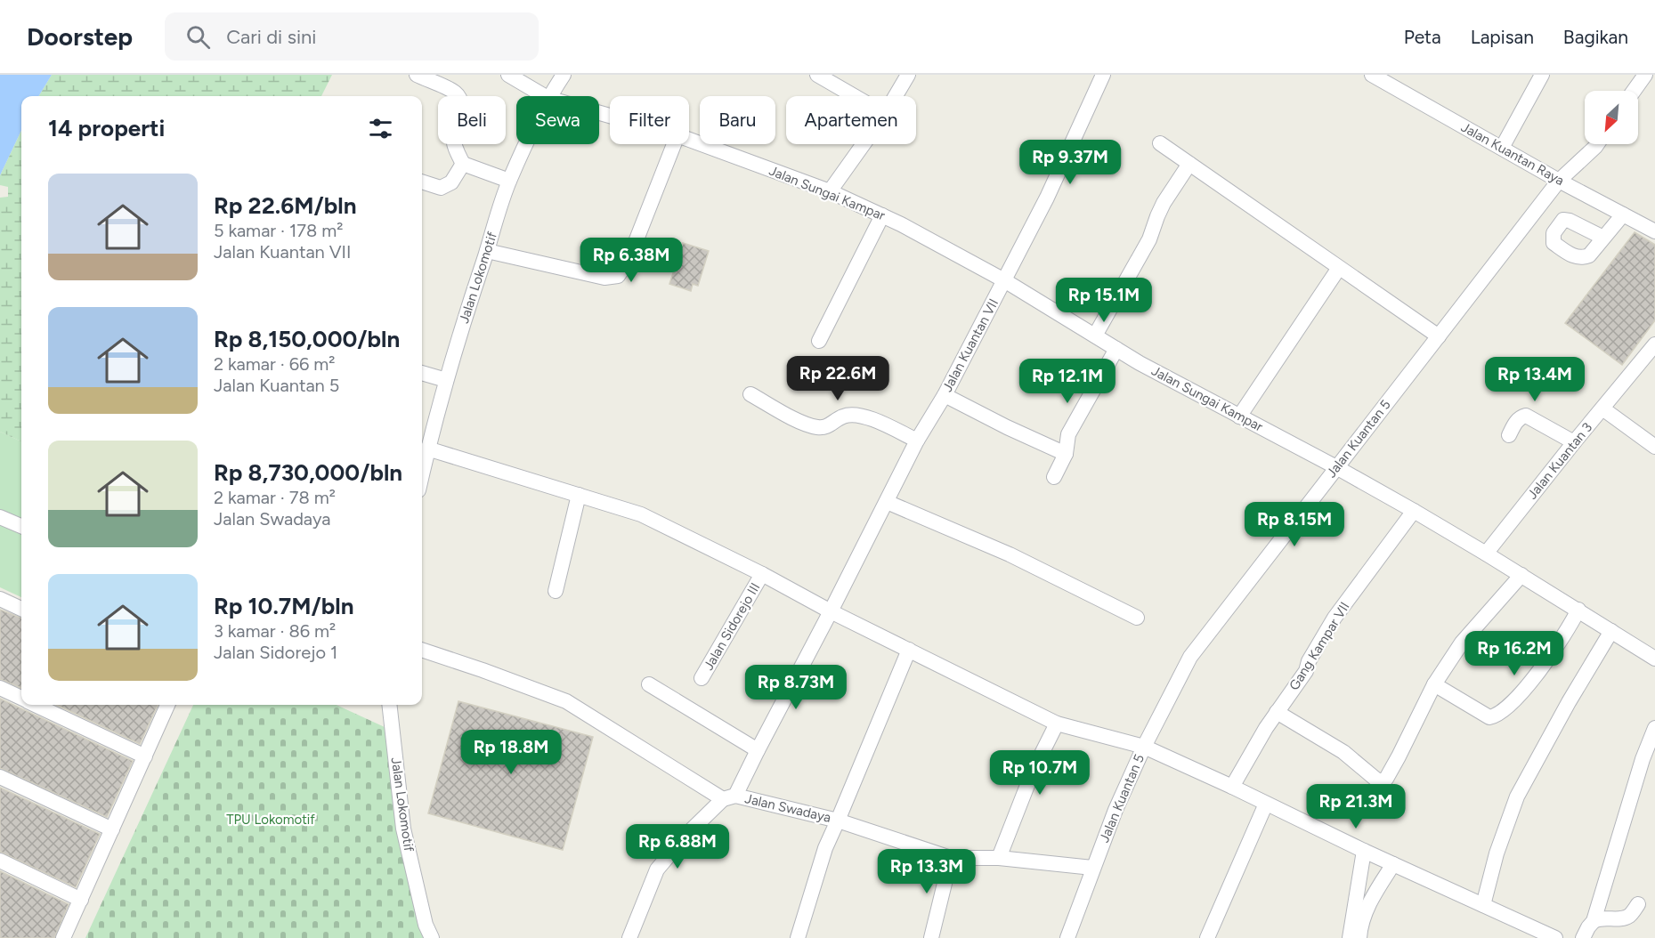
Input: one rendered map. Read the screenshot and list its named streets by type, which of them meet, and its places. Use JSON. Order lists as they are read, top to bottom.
{
  "streets": {
    "street": [
      "Jalan Kuantan Raya",
      "Jalan Sungai Kampar",
      "Jalan Lokomotif",
      "Jalan Kuantan VII",
      "Jalan Kuantan 5",
      "Jalan Kuantan 3",
      "Jalan Sidorejo III",
      "Gang Kampar VII",
      "Jalan Swadaya"
    ]
  },
  "crossings": [
    ["Jalan Kuantan Raya", "Jalan Kuantan 5"],
    ["Jalan Sungai Kampar", "Jalan Kuantan VII"],
    ["Jalan Sungai Kampar", "Jalan Kuantan 5"],
    ["Jalan Sungai Kampar", "Jalan Kuantan 3"],
    ["Jalan Sungai Kampar", "Gang Kampar VII"],
    ["Jalan Kuantan VII", "Jalan Swadaya"],
    ["Jalan Kuantan 5", "Jalan Swadaya"]
  ],
  "parks": ["TPU Lokomotif"],
  "north": "bottom left",
  "page": {
    "header": "Doorstep",
    "search": "Cari di sini",
    "nav": ["Peta", "Lapisan", "Bagikan"],
    "chip": [
      "Beli",
      "Sewa",
      "Filter",
      "Baru",
      "Apartemen"
    ],
    "heading": "14 properti",
    "price": [
      "Rp 9.37M",
      "Rp 6.38M",
      "Rp 15.1M",
      "Rp 22.6M",
      "Rp 13.4M",
      "Rp 12.1M",
      "Rp 8.15M",
      "Rp 16.2M",
      "Rp 8.73M",
      "Rp 18.8M",
      "Rp 10.7M",
      "Rp 21.3M",
      "Rp 6.88M",
      "Rp 13.3M"
    ],
    "list": [
      {
        "name": "Rp 22.6M/bln",
        "note": "5 kamar · 178 m² · Jalan Kuantan VII"
      },
      {
        "name": "Rp 8,150,000/bln",
        "note": "2 kamar · 66 m² · Jalan Kuantan 5"
      },
      {
        "name": "Rp 8,730,000/bln",
        "note": "2 kamar · 78 m² · Jalan Swadaya"
      },
      {
        "name": "Rp 10.7M/bln",
        "note": "3 kamar · 86 m² · Jalan Sidorejo 1"
      }
    ]
  }
}
